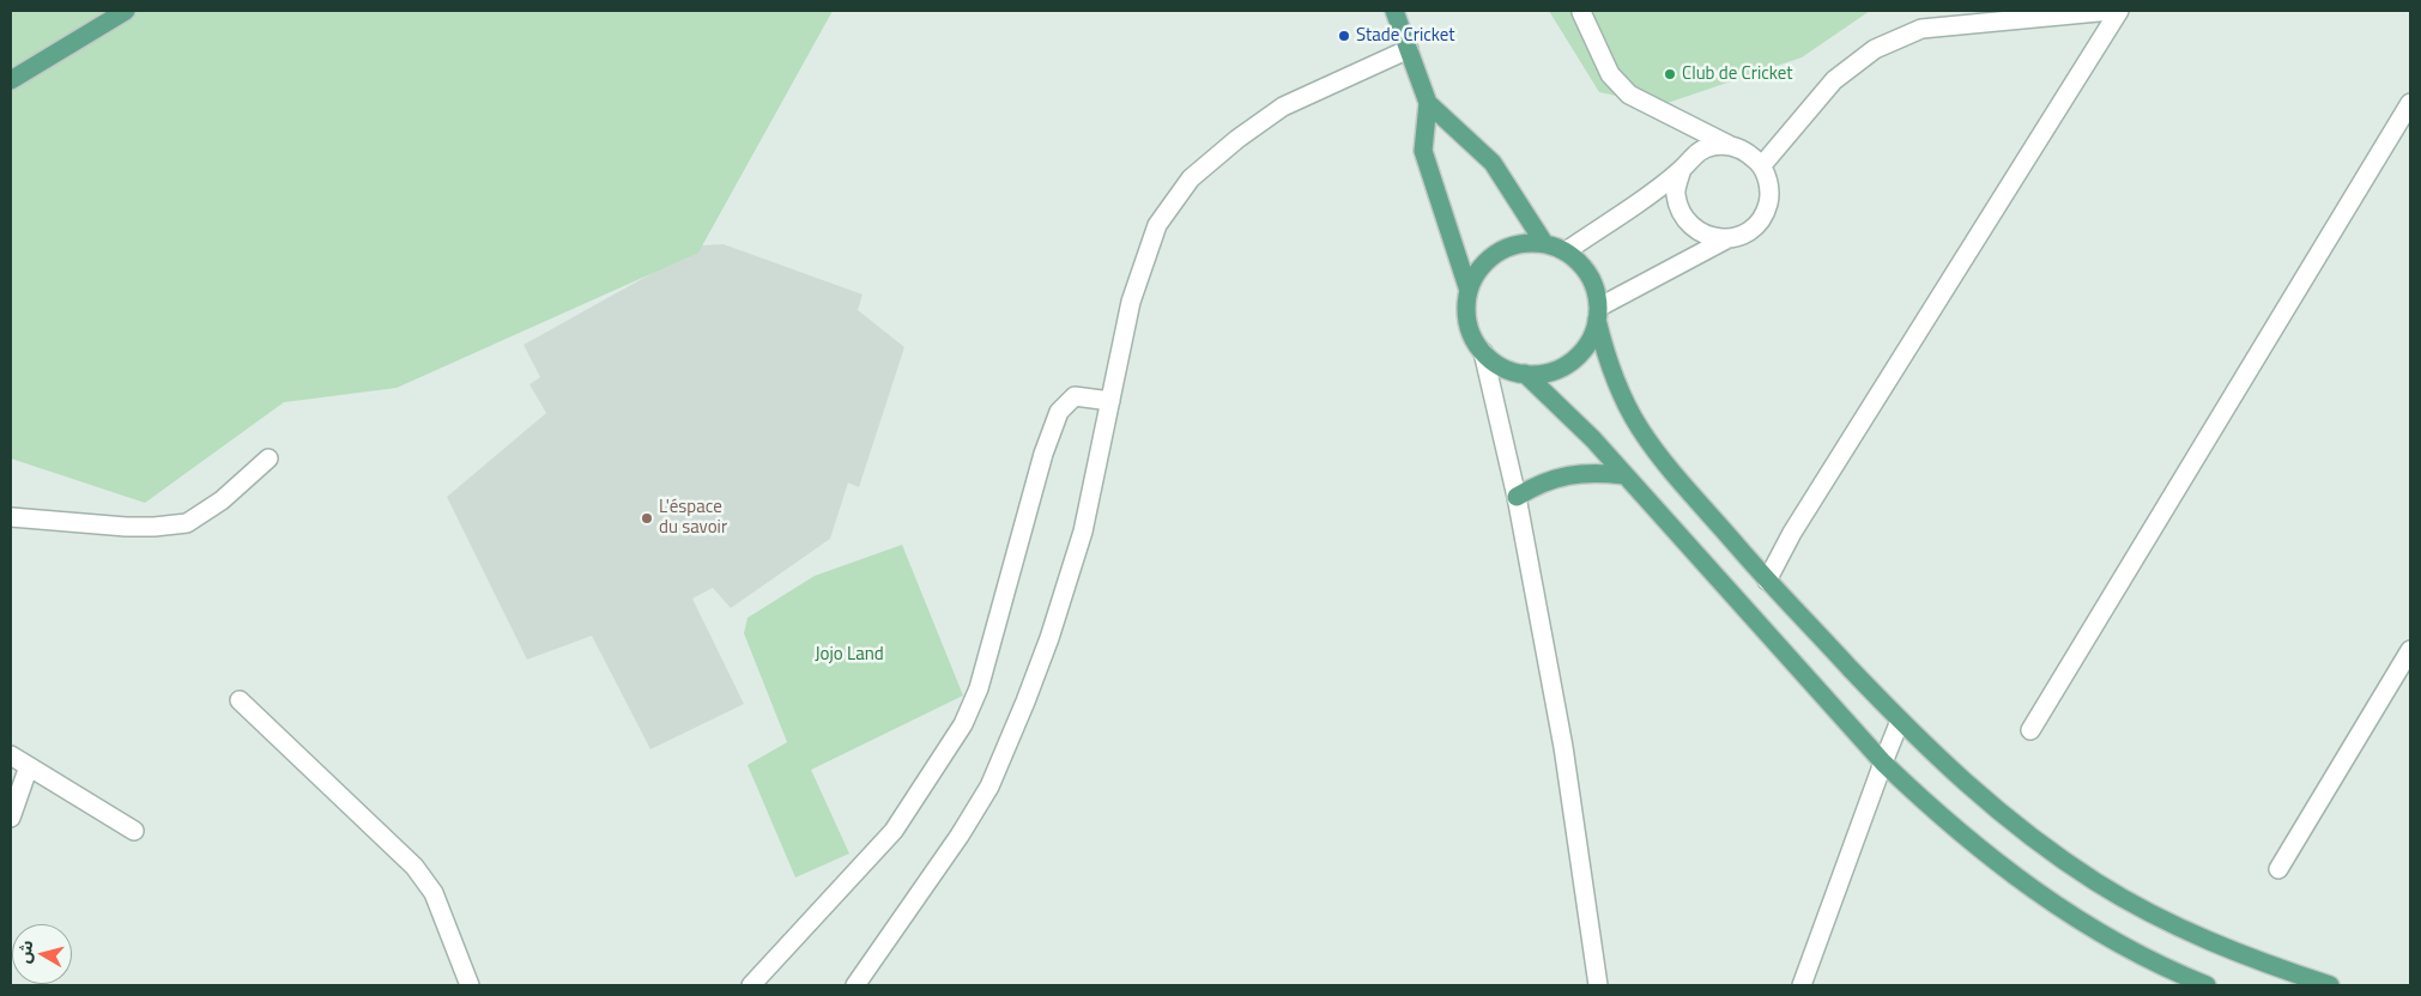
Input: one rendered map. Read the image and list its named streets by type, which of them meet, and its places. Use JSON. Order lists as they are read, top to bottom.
{
  "parks": ["Jojo Land"],
  "places": ["Stade Cricket", "Club de Cricket", "L'éspace du savoir"],
  "north": "left"
}
